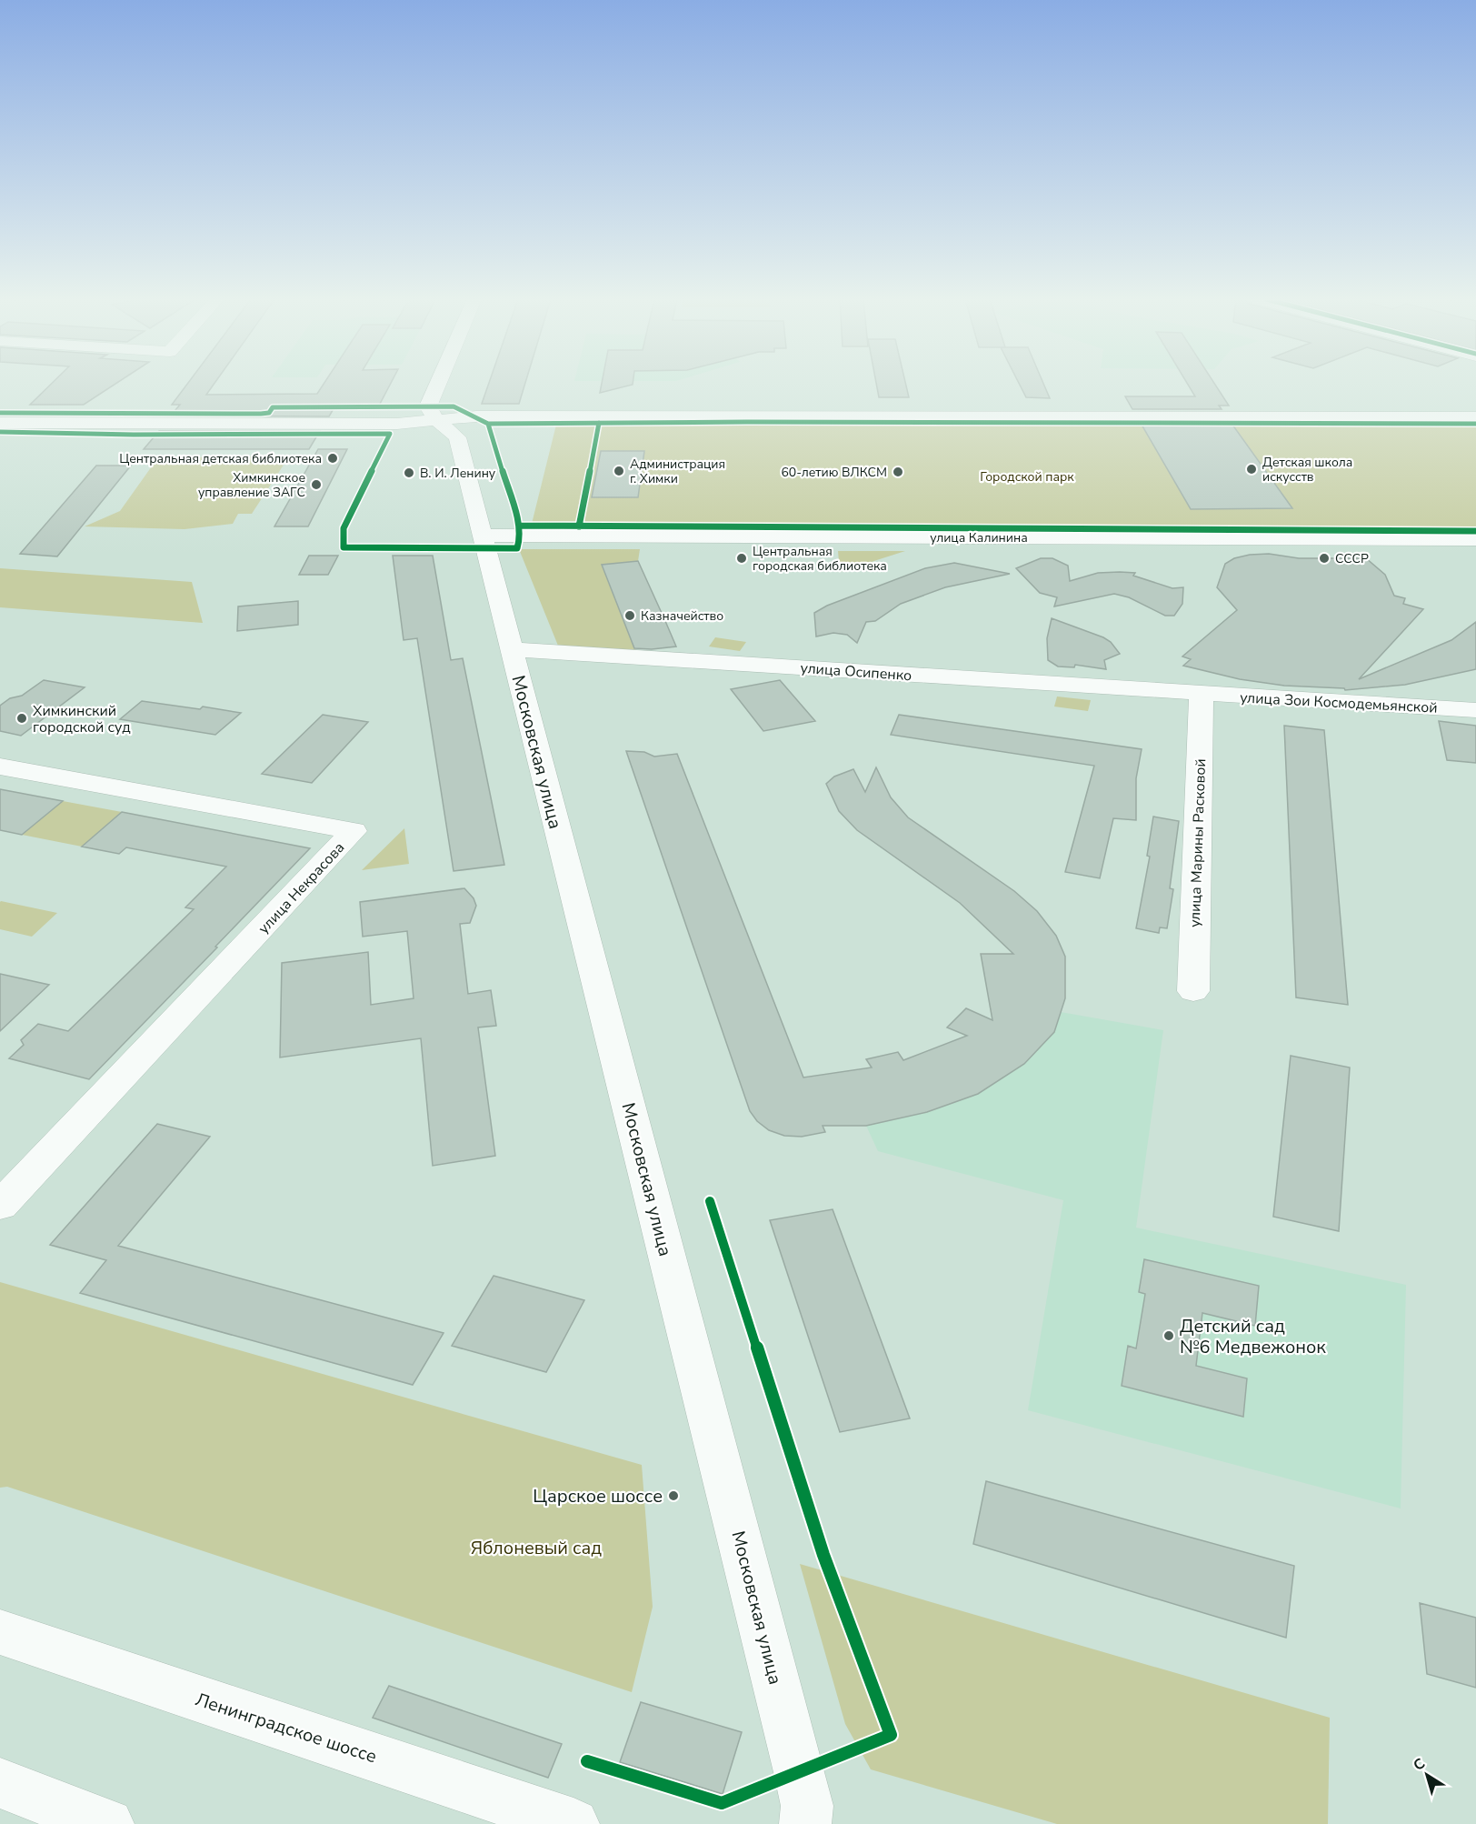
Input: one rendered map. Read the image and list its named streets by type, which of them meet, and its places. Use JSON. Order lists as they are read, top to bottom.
{
  "streets": {
    "main road": [
      "улица Калинина",
      "улица Осипенко",
      "улица Зои Космодемьянской",
      "Московская улица",
      "улица Марины Расковой",
      "улица Некрасова",
      "Ленинградское шоссе"
    ]
  },
  "crossings": [
    ["улица Калинина", "Московская улица"],
    ["улица Осипенко", "улица Зои Космодемьянской"],
    ["улица Осипенко", "Московская улица"],
    ["улица Осипенко", "улица Марины Расковой"],
    ["улица Зои Космодемьянской", "улица Марины Расковой"]
  ],
  "parks": ["Городской парк", "Яблоневый сад"],
  "places": [
    "Центральная детская библиотека",
    "Детская школа искусств",
    "Администрация г. Химки",
    "60-летию ВЛКСМ",
    "В. И. Ленину",
    "Химкинское управление ЗАГС",
    "Центральная городская библиотека",
    "СССР",
    "Казначейство",
    "Химкинский городской суд",
    "Детский сад №6 Медвежонок",
    "Царское шоссе"
  ],
  "north": "top left"
}
